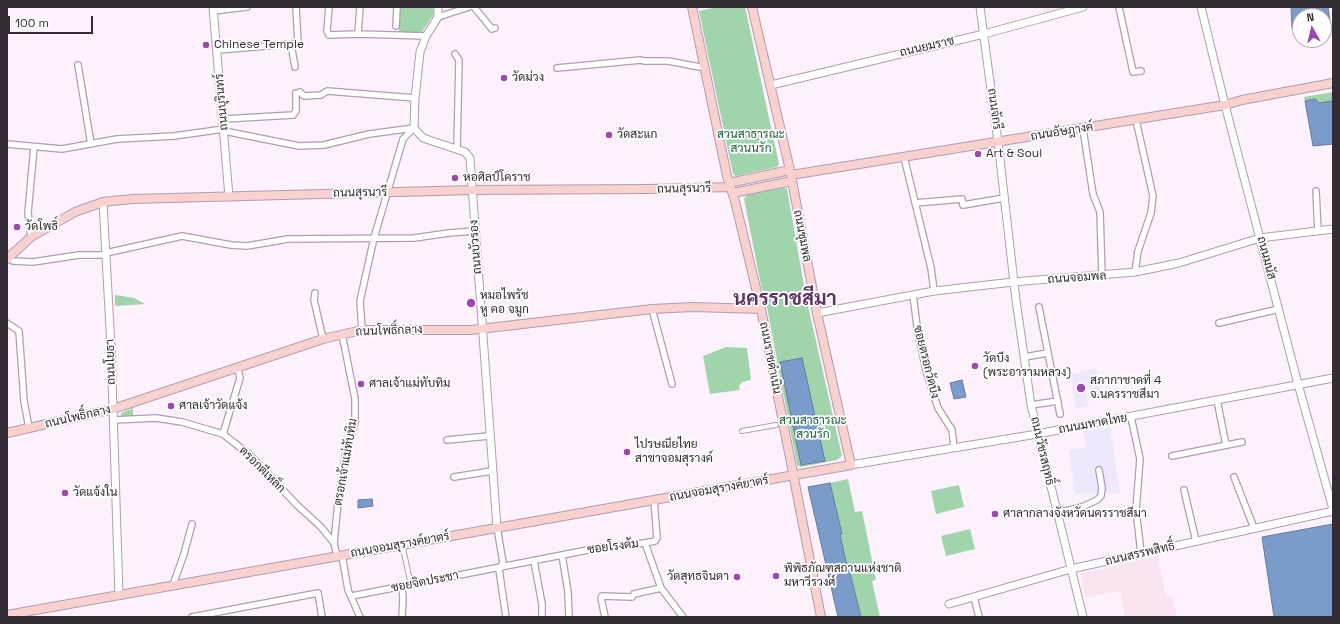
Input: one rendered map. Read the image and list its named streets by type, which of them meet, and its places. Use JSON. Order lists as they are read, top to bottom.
{
  "streets": {
    "main road": [
      "ถนนอัษฎางค์",
      "ถนนสุรนารี",
      "ถนนชุมพล",
      "ถนนโพธิ์กลาง",
      "ถนนราชดำเนิน",
      "ถนนจอมสุรางค์ยาตร์"
    ],
    "street": [
      "ถนนยมราช",
      "ถนนบุรินทร์",
      "ถนนจักรี",
      "ถนนบัวรอง",
      "ถนนมนัส",
      "ถนนจอมพล",
      "ถนนโยธา",
      "ซอยตรอกวัดบึง",
      "ถนนมหาดไทย",
      "ถนนวัชรสฤทธิ์",
      "ตรอกเจ้าแม่ทับทิม",
      "ตรอกตีเหล็ก",
      "ซอยโรงต้ม",
      "ถนนสรรพสิทธิ์",
      "ซอยจิตประชา"
    ]
  },
  "crossings": [
    ["ถนนยมราช", "ถนนจักรี"],
    ["ถนนยมราช", "ถนนชุมพล"],
    ["ถนนบุรินทร์", "ถนนสุรนารี"],
    ["ถนนจักรี", "ถนนอัษฎางค์"],
    ["ถนนจักรี", "ถนนจอมพล"],
    ["ถนนจักรี", "ถนนวัชรสฤทธิ์"],
    ["ถนนอัษฎางค์", "ถนนสุรนารี"],
    ["ถนนอัษฎางค์", "ถนนชุมพล"],
    ["ถนนอัษฎางค์", "ถนนมนัส"],
    ["ถนนสุรนารี", "ถนนชุมพล"],
    ["ถนนสุรนารี", "ถนนบัวรอง"],
    ["ถนนสุรนารี", "ถนนราชดำเนิน"],
    ["ถนนสุรนารี", "ถนนโยธา"],
    ["ถนนชุมพล", "ถนนจอมพล"],
    ["ถนนชุมพล", "ถนนมหาดไทย"],
    ["ถนนชุมพล", "ถนนจอมสุรางค์ยาตร์"],
    ["ถนนบัวรอง", "ถนนโพธิ์กลาง"],
    ["ถนนบัวรอง", "ถนนจอมสุรางค์ยาตร์"],
    ["ถนนมนัส", "ถนนจอมพล"],
    ["ถนนมนัส", "ถนนมหาดไทย"],
    ["ถนนมนัส", "ถนนสรรพสิทธิ์"],
    ["ถนนจอมพล", "ซอยตรอกวัดบึง"],
    ["ถนนจอมพล", "ถนนวัชรสฤทธิ์"],
    ["ถนนโพธิ์กลาง", "ถนนราชดำเนิน"],
    ["ถนนโพธิ์กลาง", "ถนนโยธา"],
    ["ถนนโพธิ์กลาง", "ตรอกเจ้าแม่ทับทิม"],
    ["ถนนราชดำเนิน", "ถนนจอมสุรางค์ยาตร์"],
    ["ถนนโยธา", "ตรอกตีเหล็ก"],
    ["ถนนโยธา", "ถนนจอมสุรางค์ยาตร์"],
    ["ซอยตรอกวัดบึง", "ถนนมหาดไทย"],
    ["ถนนมหาดไทย", "ถนนวัชรสฤทธิ์"],
    ["ถนนมหาดไทย", "ถนนจอมสุรางค์ยาตร์"],
    ["ถนนวัชรสฤทธิ์", "ถนนสรรพสิทธิ์"],
    ["ตรอกเจ้าแม่ทับทิม", "ตรอกตีเหล็ก"],
    ["ตรอกตีเหล็ก", "ถนนจอมสุรางค์ยาตร์"],
    ["ตรอกตีเหล็ก", "ซอยจิตประชา"],
    ["ซอยโรงต้ม", "ซอยจิตประชา"]
  ],
  "districts": ["นครราชสีมา"],
  "parks": ["สวนสาธารณะ สวนนรัก", "สวนสาธารณะ สวนรัก"],
  "places": [
    "Chinese Temple",
    "วัดม่วง",
    "วัดสะแก",
    "Art & Soul",
    "หอศิลป์โคราช",
    "วัดโพธิ์",
    "หมอไพรัช หู คอ จมูก",
    "วัดบึง (พระอารามหลวง)",
    "ศาลเจ้าแม่ทับทิม",
    "สภากาชาดที่ 4 จ.นครราชสีมา",
    "ศาลเจ้าวัดแจ้ง",
    "ไปรษณียไทย สาขาจอมสุรางค์",
    "วัดแจ้งใน",
    "ศาลากลางจังหวัดนครราชสีมา",
    "พิพิธภัณฑสถานแห่งชาติ มหาวีรวงศ์",
    "วัดสุทธจินดา"
  ],
  "scale_bar": "100 m",
  "north": "top"
}
